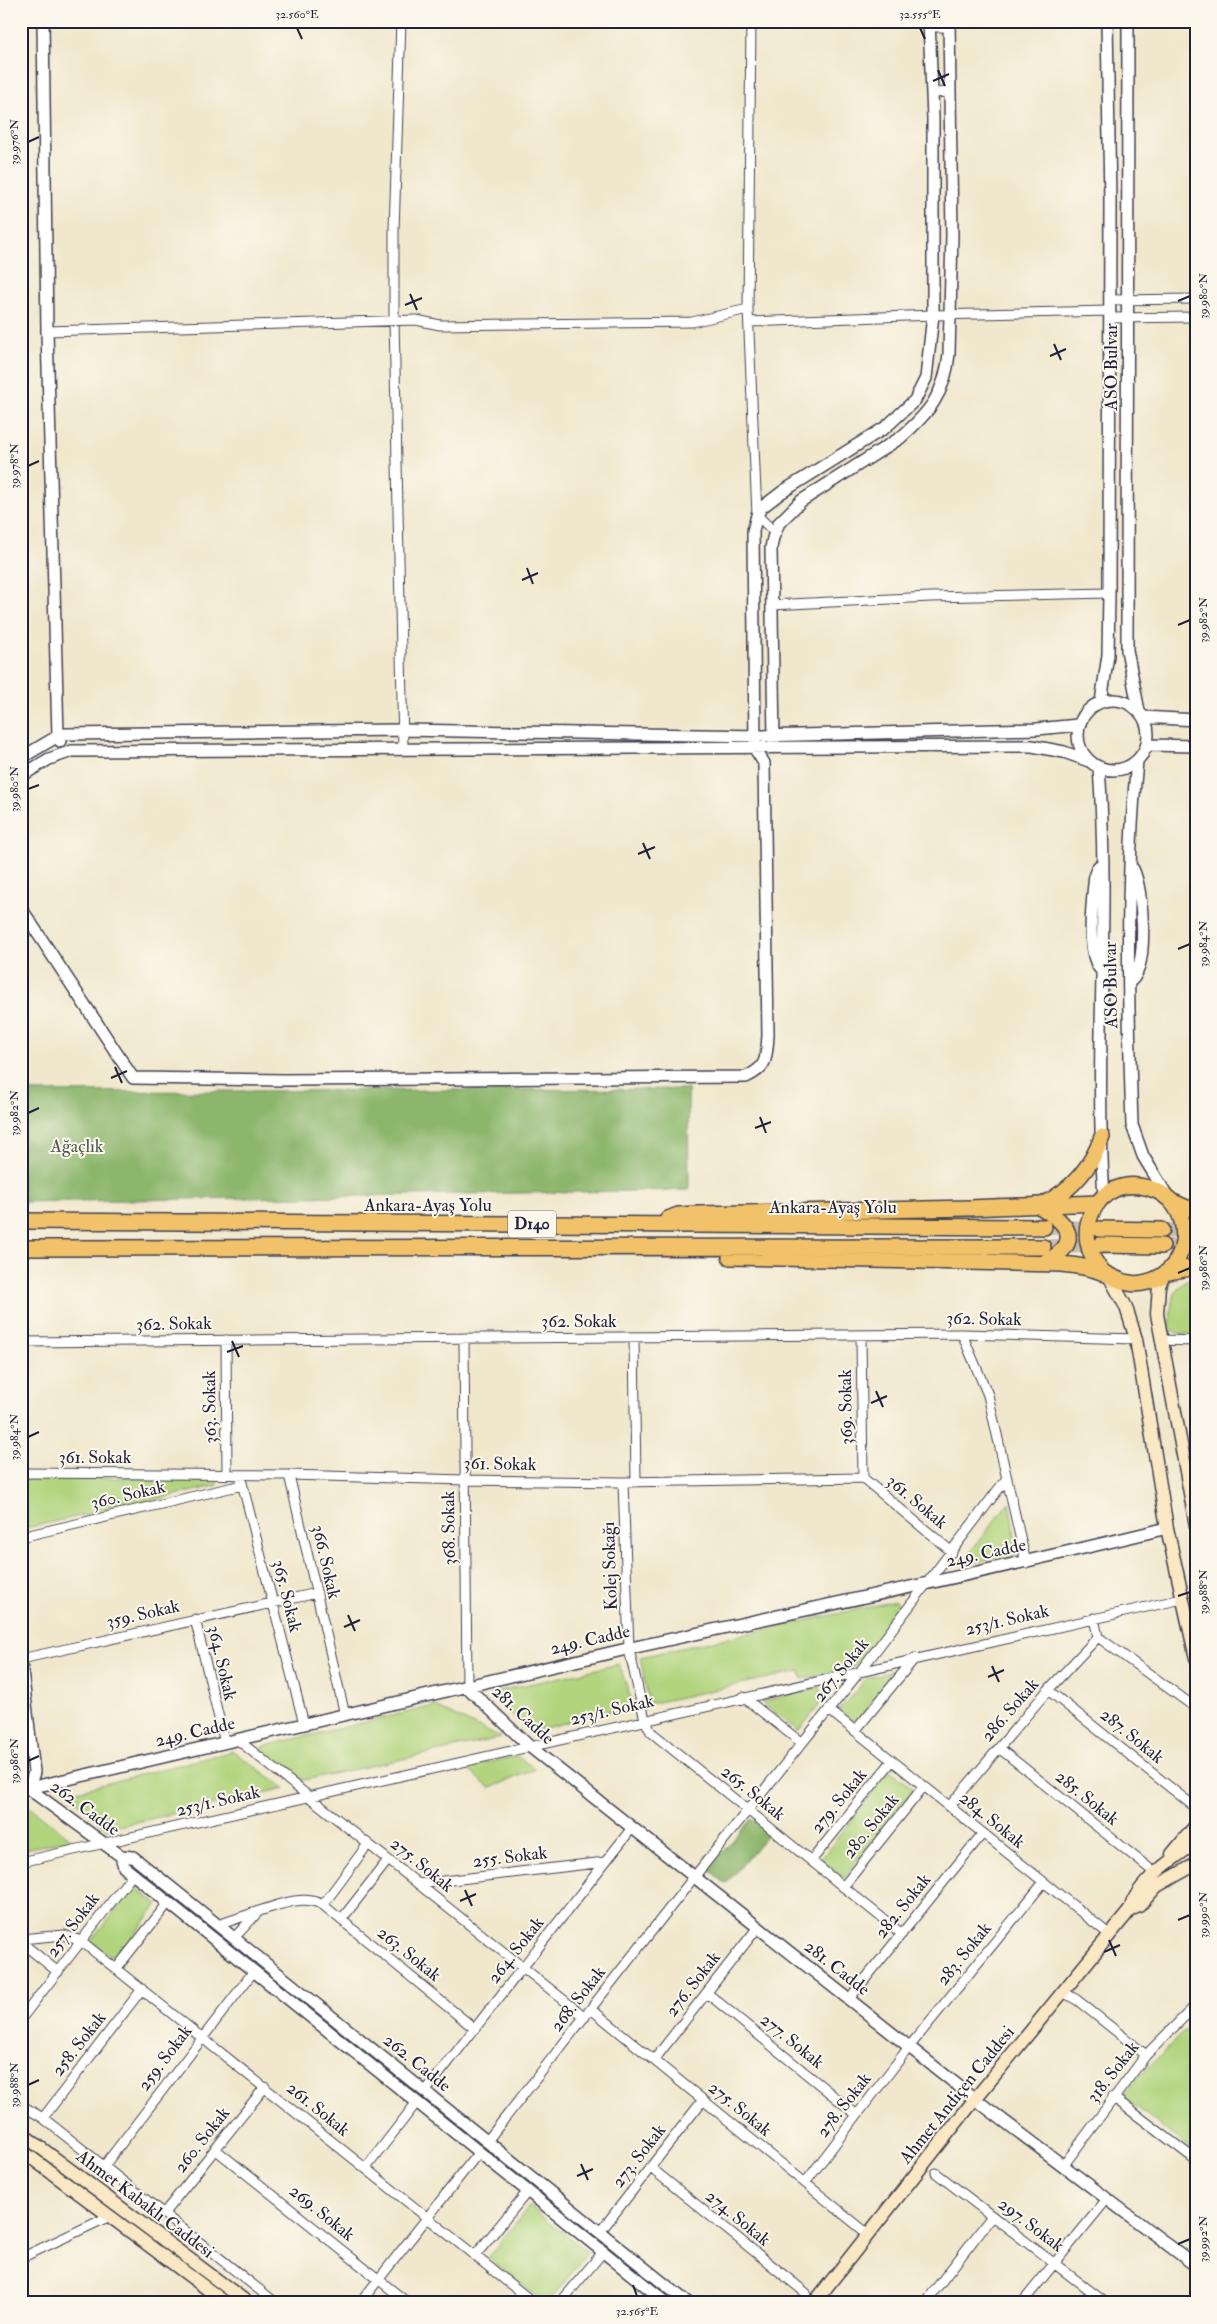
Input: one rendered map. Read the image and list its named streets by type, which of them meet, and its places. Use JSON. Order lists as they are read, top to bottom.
{
  "streets": {
    "highway": ["Ankara-Ayaş Yolu", "D140"],
    "main road": ["Ahmet Andiçen Caddesi", "Ahmet Kabaklı Caddesi"],
    "street": [
      "ASO Bulvar",
      "362. Sokak",
      "363. Sokak",
      "369. Sokak",
      "361. Sokak",
      "360. Sokak",
      "368. Sokak",
      "249. Cadde",
      "366. Sokak",
      "Kolej Sokağı",
      "365. Sokak",
      "359. Sokak",
      "253/1. Sokak",
      "364. Sokak",
      "267. Sokak",
      "286. Sokak",
      "281. Cadde",
      "287. Sokak",
      "265. Sokak",
      "285. Sokak",
      "279. Sokak",
      "262. Cadde",
      "284. Sokak",
      "280. Sokak",
      "255. Sokak",
      "275. Sokak",
      "282. Sokak",
      "257. Sokak",
      "264. Sokak",
      "263. Sokak",
      "283. Sokak",
      "276. Sokak",
      "268. Sokak",
      "277. Sokak",
      "258. Sokak",
      "259. Sokak",
      "318. Sokak",
      "278. Sokak",
      "261. Sokak",
      "260. Sokak",
      "273. Sokak",
      "269. Sokak",
      "274. Sokak",
      "297. Sokak"
    ]
  },
  "crossings": [
    ["362. Sokak", "363. Sokak"],
    ["362. Sokak", "369. Sokak"],
    ["362. Sokak", "368. Sokak"],
    ["363. Sokak", "361. Sokak"],
    ["369. Sokak", "361. Sokak"],
    ["361. Sokak", "368. Sokak"],
    ["361. Sokak", "366. Sokak"],
    ["361. Sokak", "Kolej Sokağı"],
    ["361. Sokak", "365. Sokak"],
    ["361. Sokak", "267. Sokak"],
    ["360. Sokak", "365. Sokak"],
    ["368. Sokak", "249. Cadde"],
    ["368. Sokak", "281. Cadde"],
    ["249. Cadde", "366. Sokak"],
    ["249. Cadde", "Kolej Sokağı"],
    ["249. Cadde", "365. Sokak"],
    ["249. Cadde", "364. Sokak"],
    ["249. Cadde", "267. Sokak"],
    ["249. Cadde", "281. Cadde"],
    ["249. Cadde", "265. Sokak"],
    ["249. Cadde", "262. Cadde"],
    ["249. Cadde", "275. Sokak"],
    ["366. Sokak", "359. Sokak"],
    ["Kolej Sokağı", "265. Sokak"],
    ["365. Sokak", "359. Sokak"],
    ["359. Sokak", "364. Sokak"],
    ["253/1. Sokak", "267. Sokak"],
    ["253/1. Sokak", "281. Cadde"],
    ["253/1. Sokak", "265. Sokak"],
    ["253/1. Sokak", "262. Cadde"],
    ["253/1. Sokak", "275. Sokak"],
    ["267. Sokak", "281. Cadde"],
    ["267. Sokak", "265. Sokak"],
    ["267. Sokak", "284. Sokak"],
    ["267. Sokak", "268. Sokak"],
    ["286. Sokak", "287. Sokak"],
    ["286. Sokak", "285. Sokak"],
    ["286. Sokak", "284. Sokak"],
    ["281. Cadde", "282. Sokak"],
    ["281. Cadde", "264. Sokak"],
    ["281. Cadde", "283. Sokak"],
    ["281. Cadde", "276. Sokak"],
    ["281. Cadde", "268. Sokak"],
    ["281. Cadde", "318. Sokak"],
    ["281. Cadde", "Ahmet Andiçen Caddesi"],
    ["281. Cadde", "278. Sokak"],
    ["265. Sokak", "279. Sokak"],
    ["265. Sokak", "280. Sokak"],
    ["265. Sokak", "282. Sokak"],
    ["285. Sokak", "Ahmet Andiçen Caddesi"],
    ["279. Sokak", "284. Sokak"],
    ["262. Cadde", "257. Sokak"],
    ["262. Cadde", "264. Sokak"],
    ["262. Cadde", "268. Sokak"],
    ["262. Cadde", "259. Sokak"],
    ["262. Cadde", "273. Sokak"],
    ["284. Sokak", "280. Sokak"],
    ["284. Sokak", "282. Sokak"],
    ["284. Sokak", "283. Sokak"],
    ["284. Sokak", "Ahmet Andiçen Caddesi"],
    ["255. Sokak", "275. Sokak"],
    ["255. Sokak", "264. Sokak"],
    ["275. Sokak", "264. Sokak"],
    ["275. Sokak", "276. Sokak"],
    ["275. Sokak", "268. Sokak"],
    ["275. Sokak", "Ahmet Andiçen Caddesi"],
    ["275. Sokak", "278. Sokak"],
    ["275. Sokak", "273. Sokak"],
    ["257. Sokak", "261. Sokak"],
    ["264. Sokak", "263. Sokak"],
    ["283. Sokak", "278. Sokak"],
    ["276. Sokak", "277. Sokak"],
    ["277. Sokak", "278. Sokak"],
    ["258. Sokak", "261. Sokak"],
    ["259. Sokak", "261. Sokak"],
    ["261. Sokak", "260. Sokak"],
    ["260. Sokak", "269. Sokak"],
    ["273. Sokak", "274. Sokak"]
  ],
  "parks": ["Ağaçlık"],
  "coordinates": [
    "32.560°E",
    "32.555°E",
    "39.976°N",
    "39.980°N",
    "39.978°N",
    "39.982°N",
    "39.984°N",
    "39.986°N",
    "39.988°N",
    "39.990°N",
    "39.992°N",
    "32.565°E"
  ]
}
